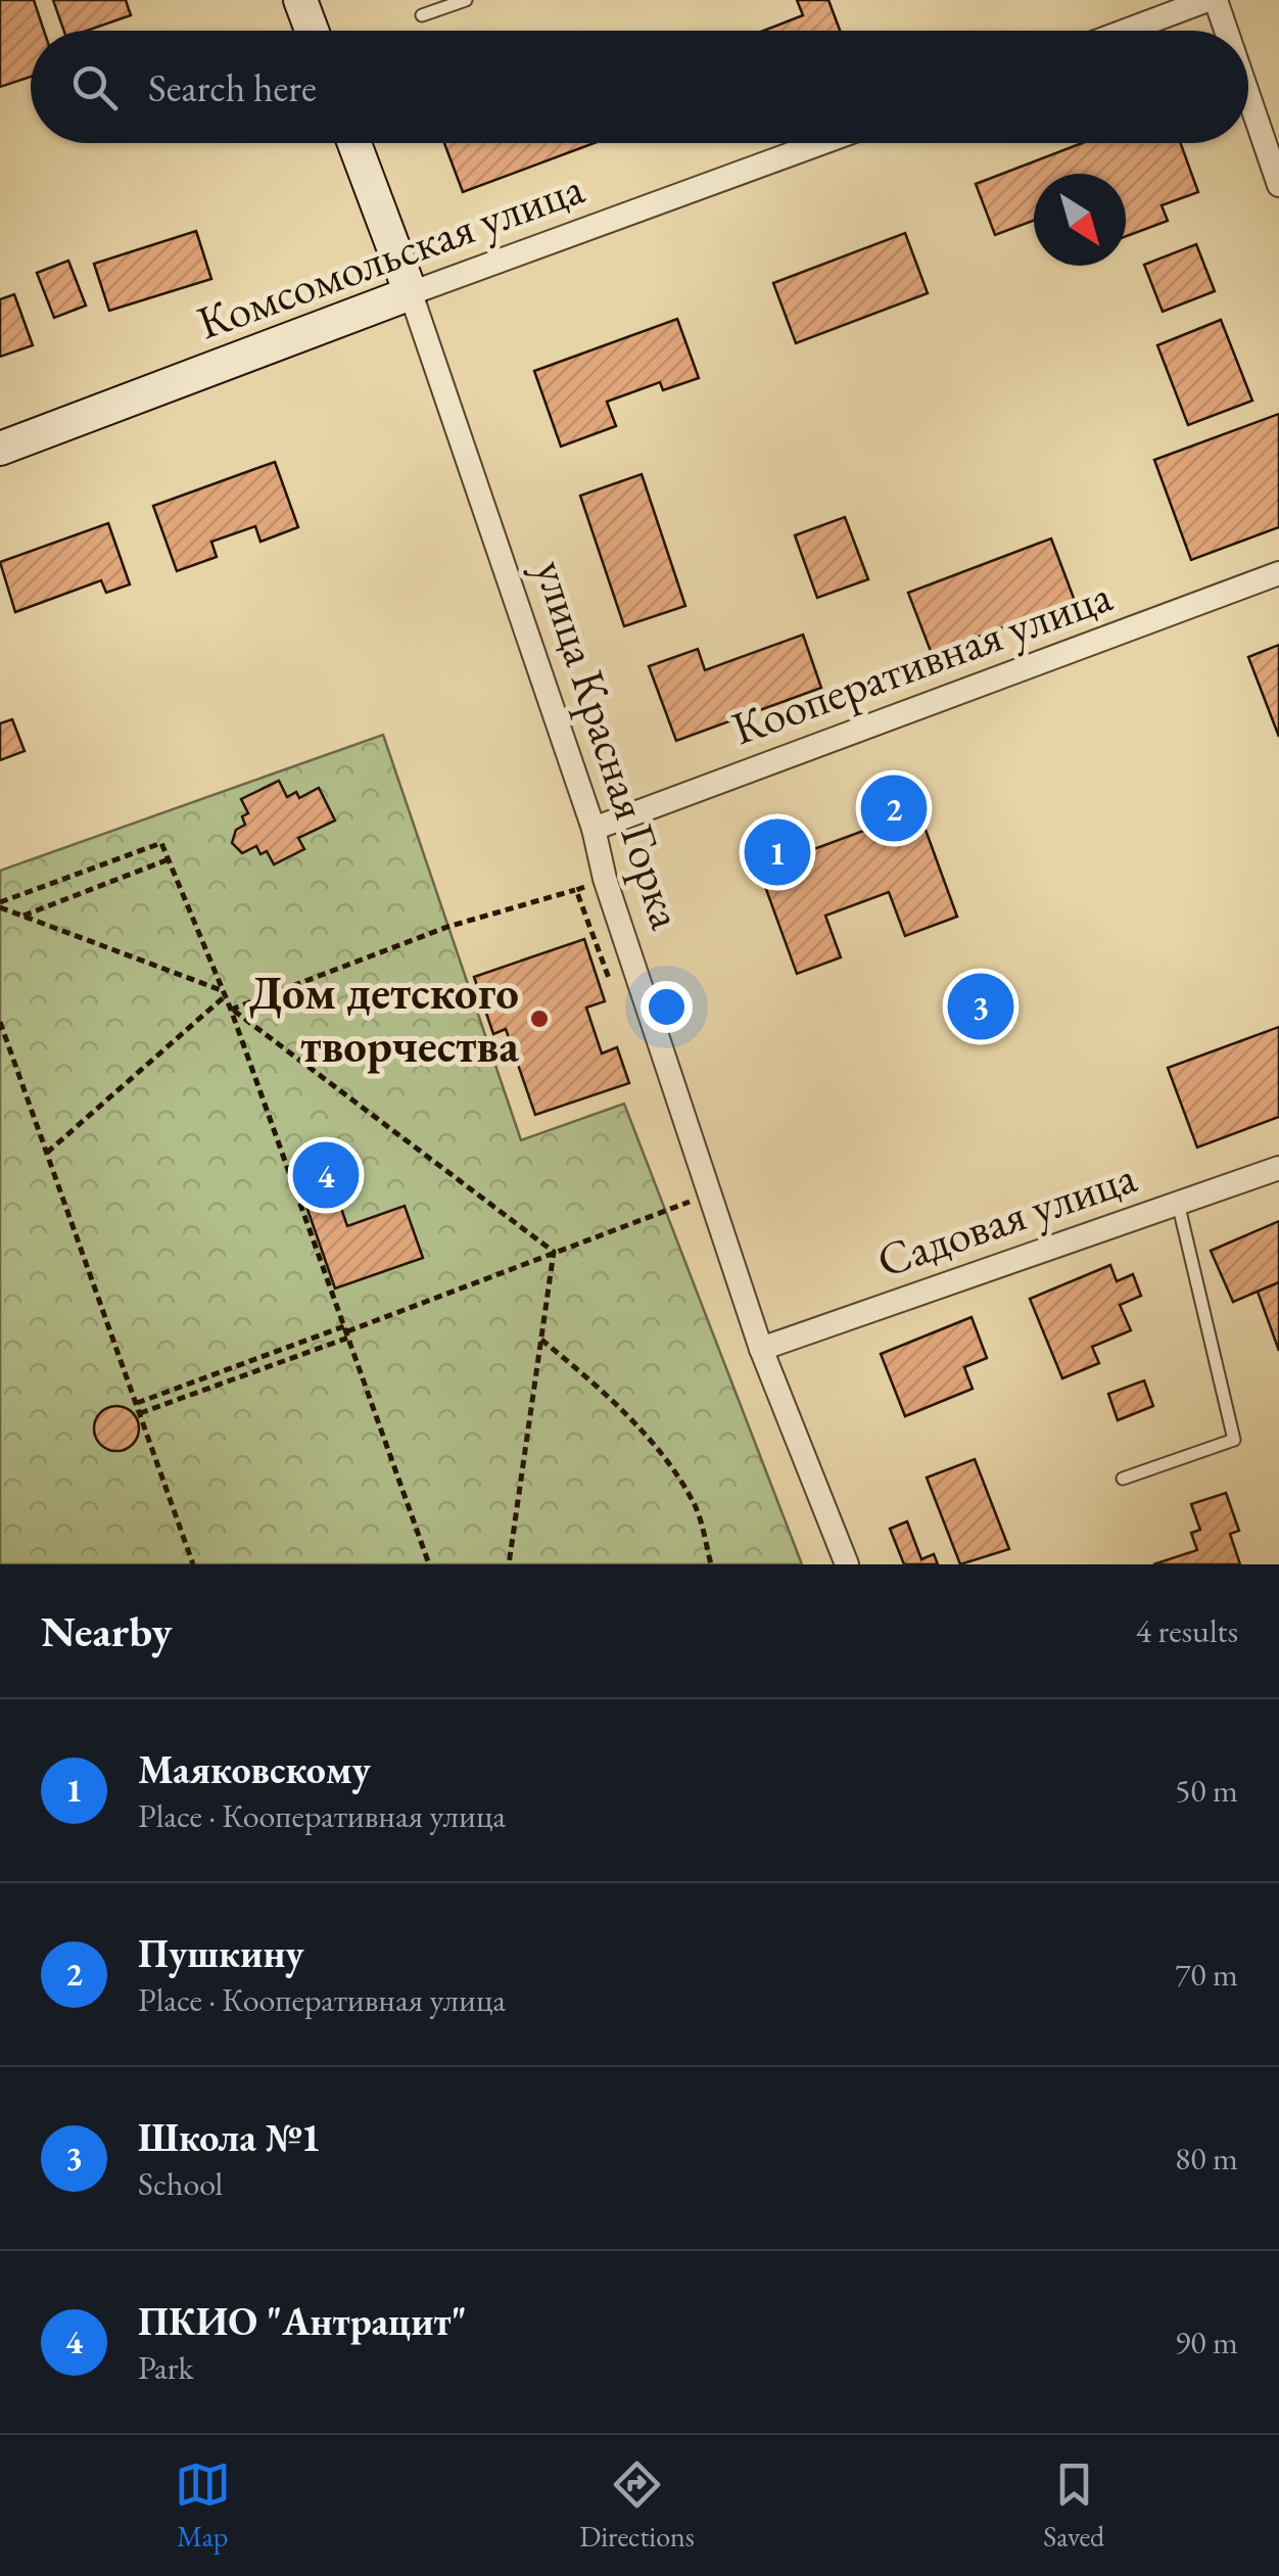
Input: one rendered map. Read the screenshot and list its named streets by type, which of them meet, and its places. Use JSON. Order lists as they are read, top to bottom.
{
  "streets": {
    "street": [
      "Комсомольская улица",
      "Кооперативная улица",
      "улица Красная Горка",
      "Садовая улица"
    ]
  },
  "crossings": [
    ["Комсомольская улица", "улица Красная Горка"],
    ["Кооперативная улица", "улица Красная Горка"],
    ["улица Красная Горка", "Садовая улица"]
  ],
  "places": ["Дом детского творчества"],
  "north": "bottom right",
  "page": {
    "search": "Search here",
    "pins": [
      "2",
      "1",
      "3",
      "4"
    ],
    "heading": ["Nearby", "4 results"],
    "list": [
      {
        "mark": "1",
        "name": "Маяковскому",
        "note": "Place · Кооперативная улица",
        "value": "50 m"
      },
      {
        "mark": "2",
        "name": "Пушкину",
        "note": "Place · Кооперативная улица",
        "value": "70 m"
      },
      {
        "mark": "3",
        "name": "Школа №1",
        "note": "School",
        "value": "80 m"
      },
      {
        "mark": "4",
        "name": "ПКИО \"Антрацит\"",
        "note": "Park",
        "value": "90 m"
      }
    ],
    "nav": ["Map", "Directions", "Saved"]
  }
}
